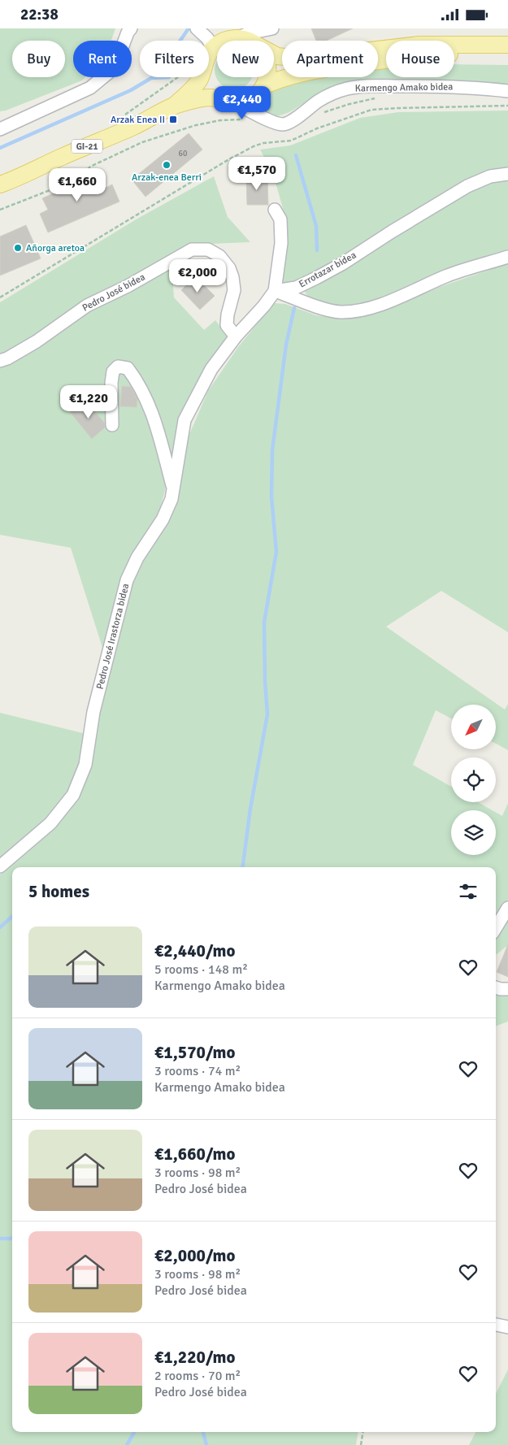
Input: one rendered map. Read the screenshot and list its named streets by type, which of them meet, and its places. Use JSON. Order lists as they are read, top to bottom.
{
  "streets": {
    "main road": ["GI-21"],
    "street": [
      "Karmengo Amako bidea",
      "Errotazar bidea",
      "Pedro José bidea",
      "Pedro José Irastorza bidea"
    ]
  },
  "crossings": [
    ["Karmengo Amako bidea", "GI-21"],
    ["Errotazar bidea", "Pedro José Irastorza bidea"],
    ["Pedro José bidea", "Pedro José Irastorza bidea"]
  ],
  "places": {
    "transit": ["Arzak Enea II"],
    "other": ["Arzak-enea Berri", "Añorga aretoa"]
  },
  "house_numbers": ["60"],
  "north": "bottom left",
  "page": {
    "status": "22:38",
    "chip": [
      "Buy",
      "Rent",
      "Filters",
      "New",
      "Apartment",
      "House"
    ],
    "price": [
      "€2,440",
      "€1,570",
      "€1,660",
      "€2,000",
      "€1,220"
    ],
    "heading": "5 homes",
    "list": [
      {
        "name": "€2,440/mo",
        "note": "5 rooms · 148 m² · Karmengo Amako bidea"
      },
      {
        "name": "€1,570/mo",
        "note": "3 rooms · 74 m² · Karmengo Amako bidea"
      },
      {
        "name": "€1,660/mo",
        "note": "3 rooms · 98 m² · Pedro José bidea"
      },
      {
        "name": "€2,000/mo",
        "note": "3 rooms · 98 m² · Pedro José bidea"
      },
      {
        "name": "€1,220/mo",
        "note": "2 rooms · 70 m² · Pedro José bidea"
      }
    ]
  }
}
